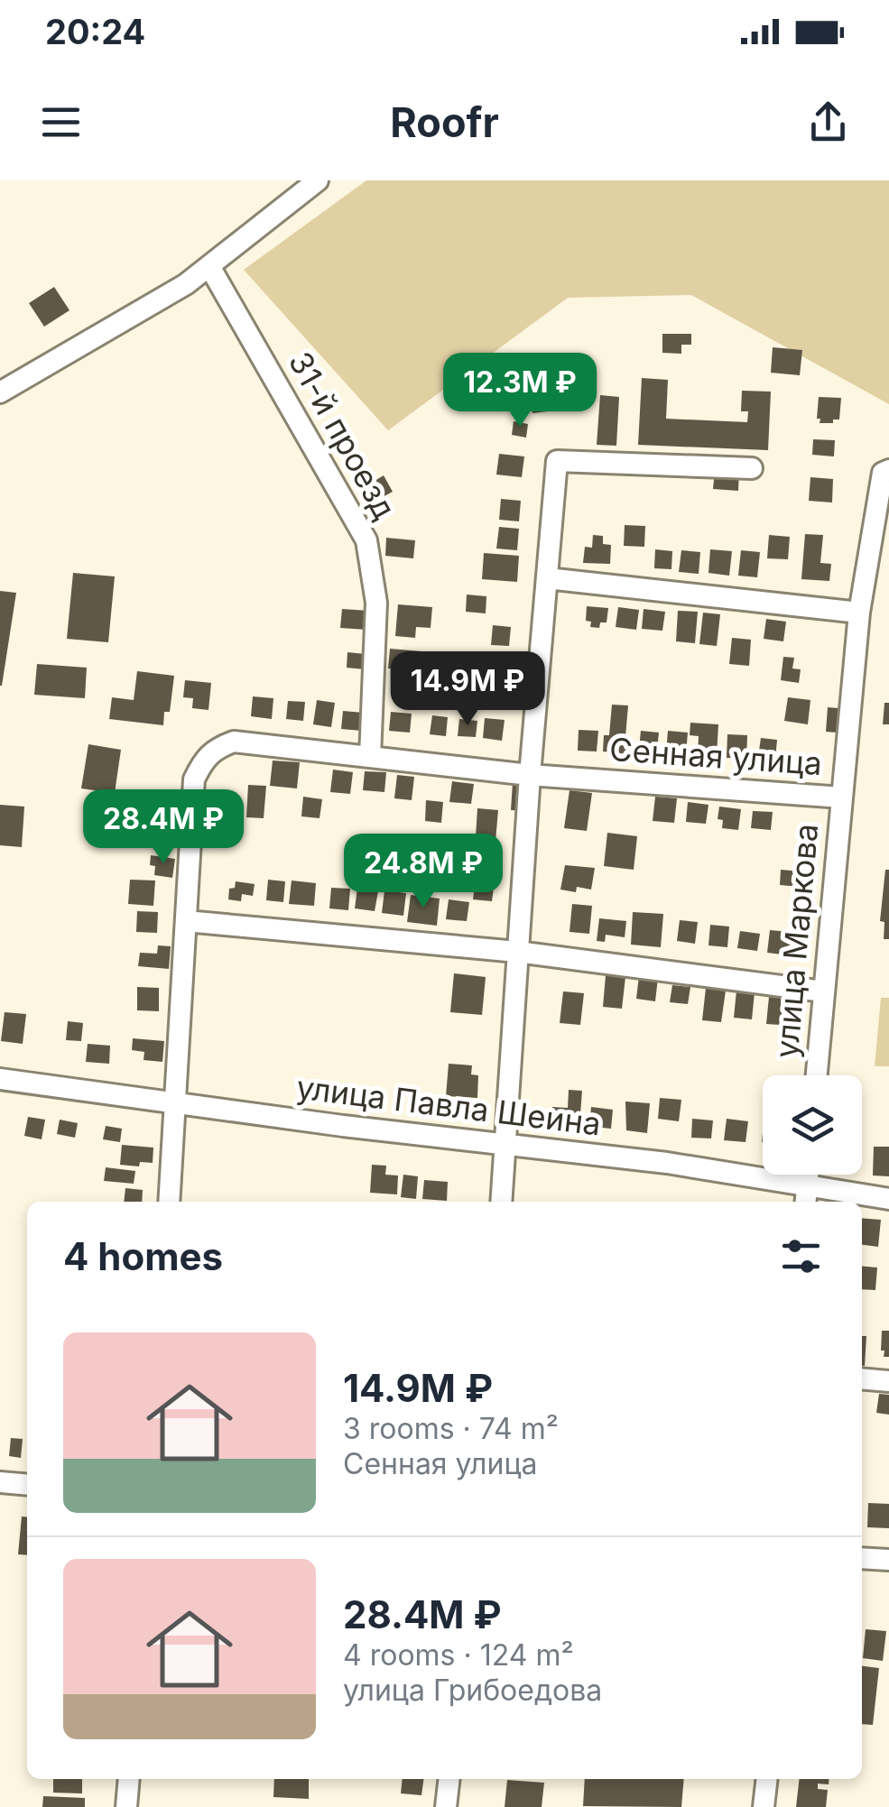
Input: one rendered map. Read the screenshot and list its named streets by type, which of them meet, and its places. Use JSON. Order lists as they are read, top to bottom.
{
  "streets": {
    "street": [
      "31-й проезд",
      "Сенная улица",
      "улица Маркова",
      "улица Павла Шеина"
    ]
  },
  "crossings": [
    ["31-й проезд", "Сенная улица"],
    ["Сенная улица", "улица Маркова"]
  ],
  "page": {
    "status": "20:24",
    "header": "Roofr",
    "price": [
      "12.3M ₽",
      "14.9M ₽",
      "28.4M ₽",
      "24.8M ₽"
    ],
    "heading": "4 homes",
    "list": [
      {
        "name": "14.9M ₽",
        "note": "3 rooms · 74 m² · Сенная улица"
      },
      {
        "name": "28.4M ₽",
        "note": "4 rooms · 124 m² · улица Грибоедова"
      }
    ]
  }
}
